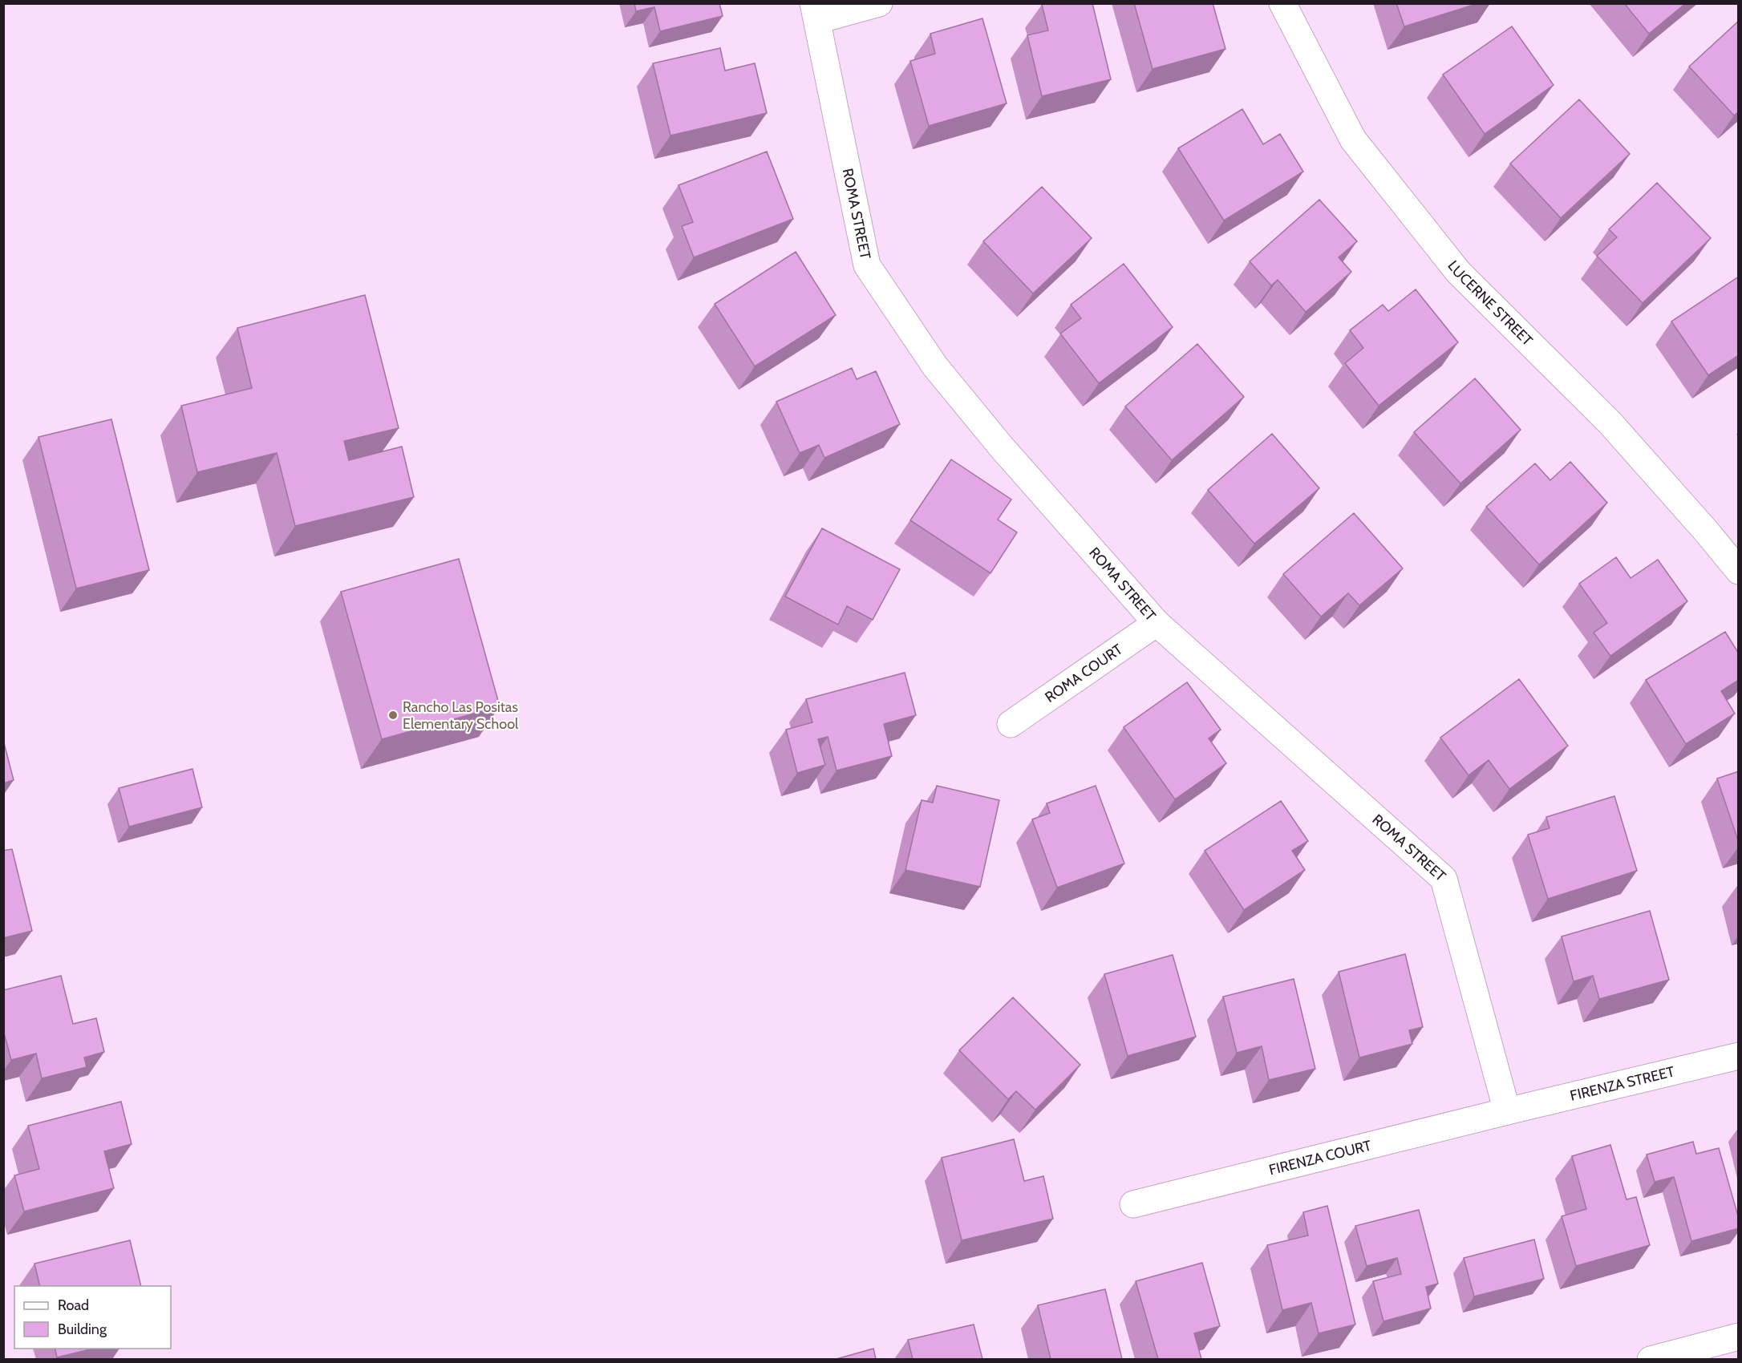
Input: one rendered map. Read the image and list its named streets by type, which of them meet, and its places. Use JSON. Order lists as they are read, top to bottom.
{
  "streets": {
    "street": [
      "ROMA STREET",
      "LUCERNE STREET",
      "ROMA COURT",
      "FIRENZA STREET",
      "FIRENZA COURT"
    ]
  },
  "crossings": [
    ["ROMA STREET", "ROMA COURT"],
    ["ROMA STREET", "FIRENZA STREET"],
    ["ROMA STREET", "FIRENZA COURT"],
    ["FIRENZA STREET", "FIRENZA COURT"]
  ],
  "places": ["Rancho Las Positas Elementary School"],
  "legend": ["Road", "Building"]
}
